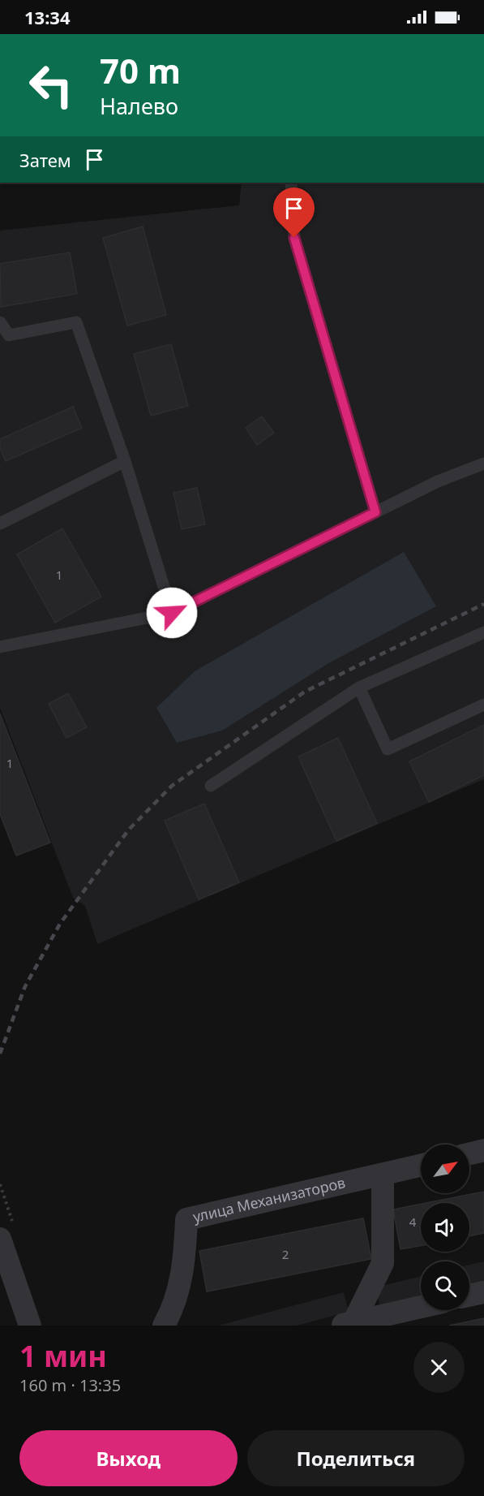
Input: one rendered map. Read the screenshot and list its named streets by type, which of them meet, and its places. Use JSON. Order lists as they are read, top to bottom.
{
  "streets": {
    "street": ["улица Механизаторов"]
  },
  "house_numbers": [
    "1",
    "1",
    "4",
    "2"
  ],
  "north": "top right",
  "page": {
    "status": "13:34",
    "turn": ["70 m", "Налево"],
    "then": "Затем",
    "heading": ["1 мин", "160 m · 13:35"],
    "buttons": ["Выход", "Поделиться"]
  }
}
